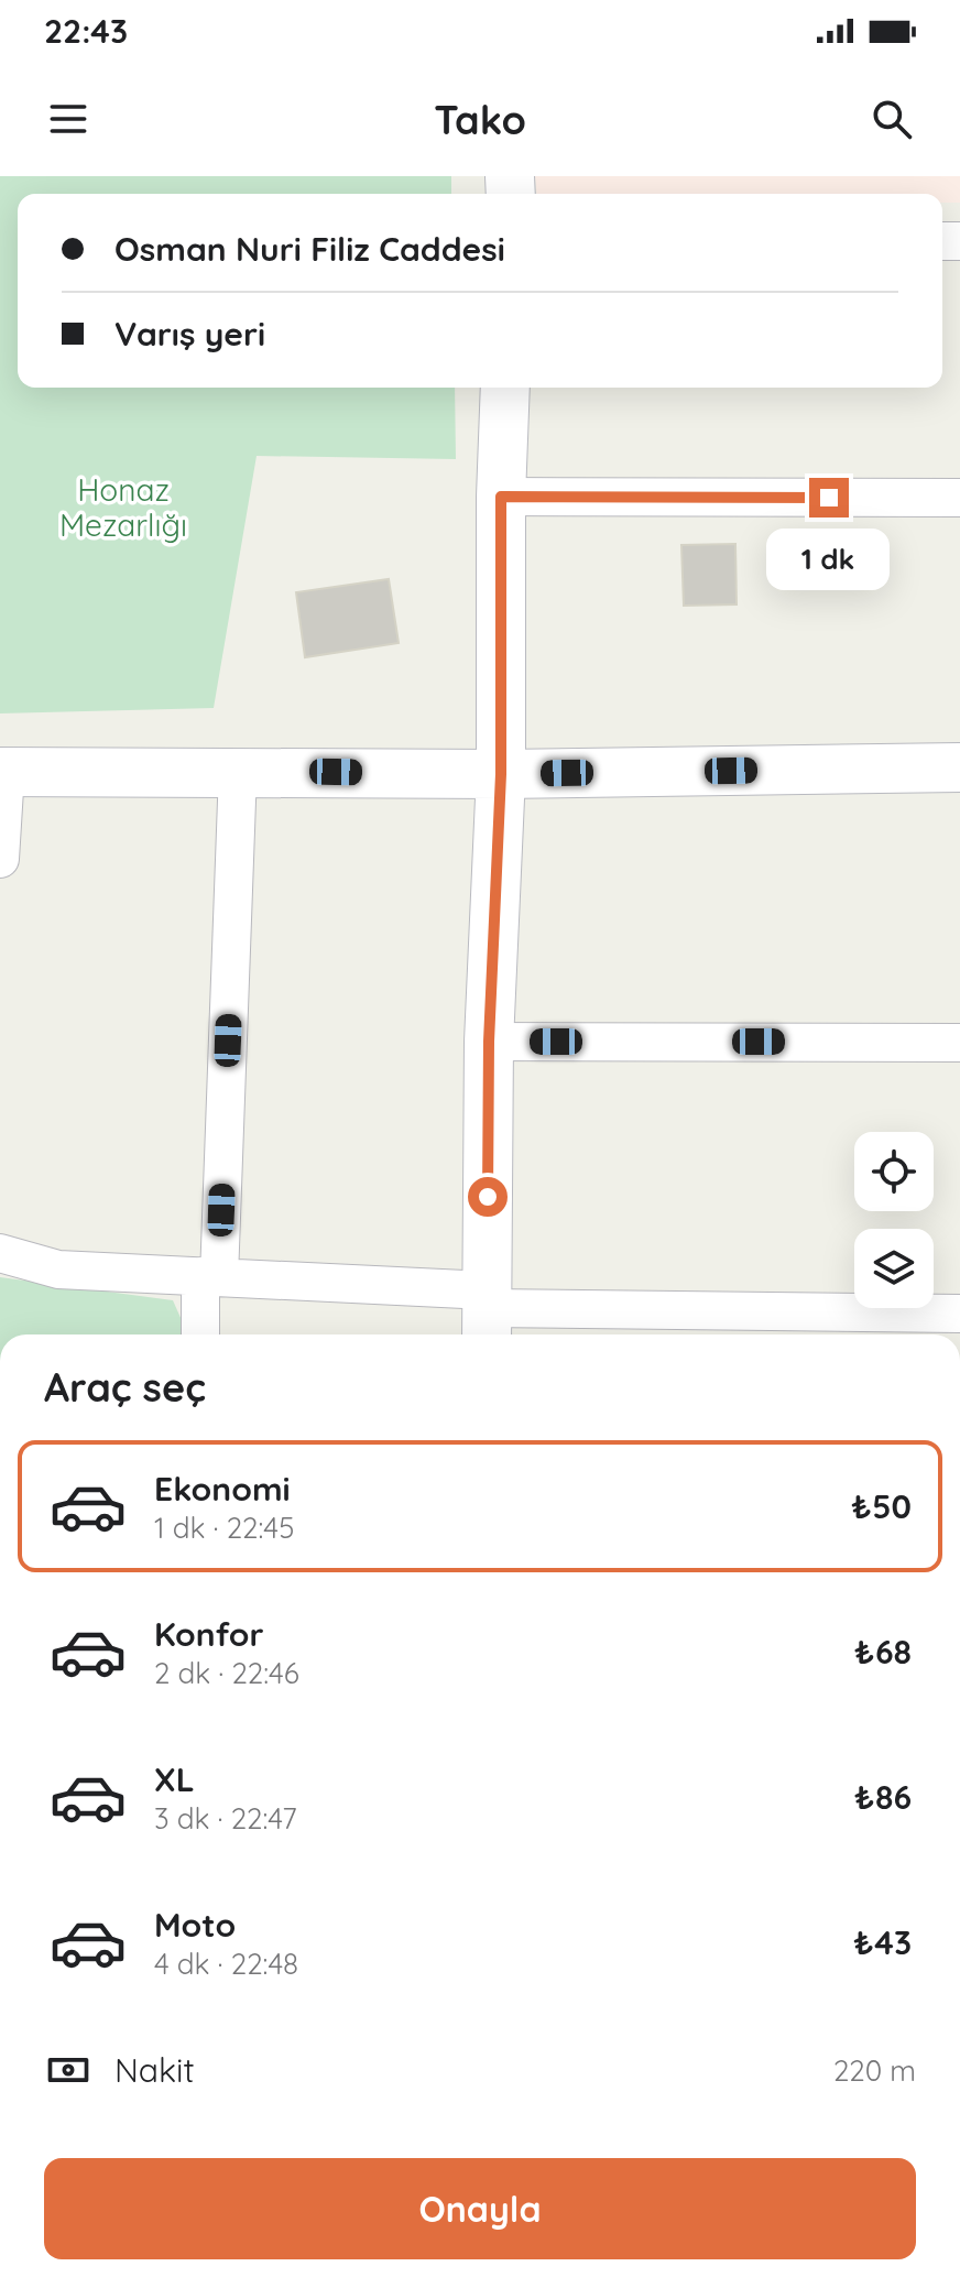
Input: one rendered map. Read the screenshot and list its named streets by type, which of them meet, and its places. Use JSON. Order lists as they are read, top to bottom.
{
  "parks": ["Honaz Mezarlığı"],
  "page": {
    "status": "22:43",
    "header": "Tako",
    "banner": ["Osman Nuri Filiz Caddesi", "Varış yeri"],
    "bubble": "1 dk",
    "heading": "Araç seç",
    "list": [
      {
        "name": "Ekonomi",
        "note": "1 dk · 22:45",
        "value": "₺50"
      },
      {
        "name": "Konfor",
        "note": "2 dk · 22:46",
        "value": "₺68"
      },
      {
        "name": "XL",
        "note": "3 dk · 22:47",
        "value": "₺86"
      },
      {
        "name": "Moto",
        "note": "4 dk · 22:48",
        "value": "₺43"
      }
    ],
    "pay": ["Nakit", "220 m"],
    "buttons": "Onayla"
  }
}
